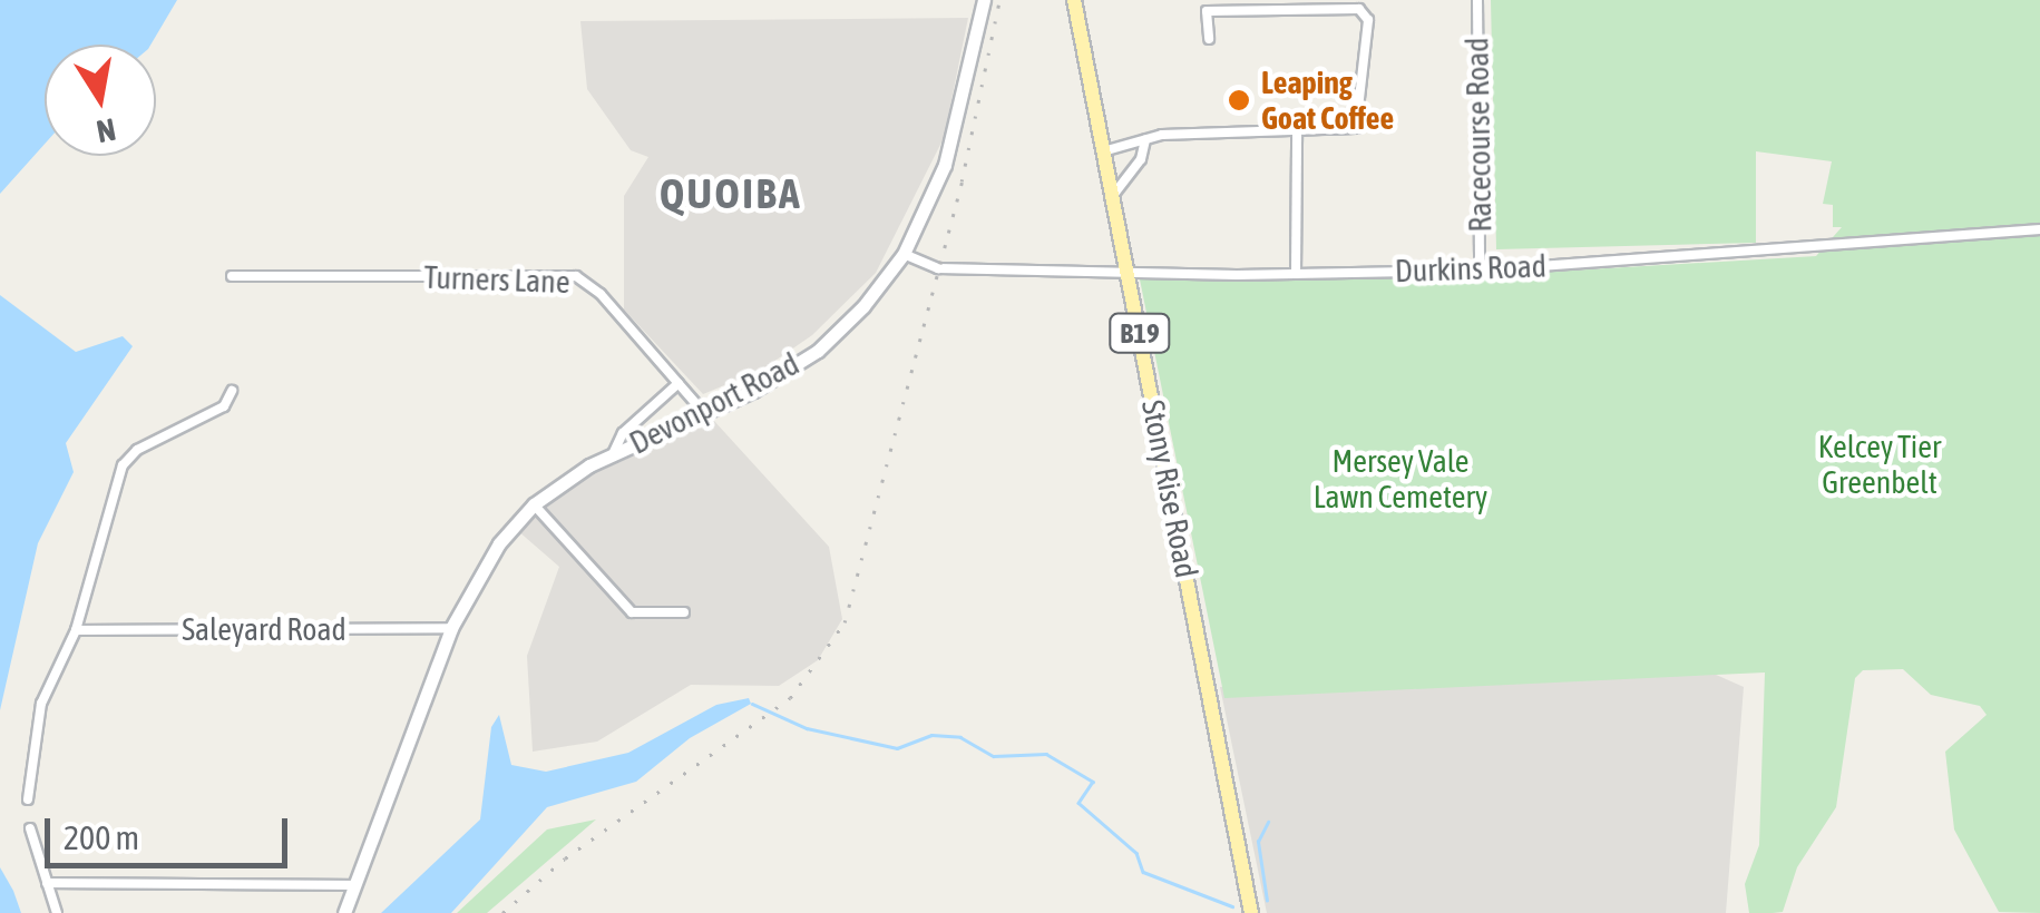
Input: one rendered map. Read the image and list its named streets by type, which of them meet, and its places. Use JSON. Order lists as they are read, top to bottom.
{
  "streets": {
    "main road": ["B19", "Devonport Road", "Stony Rise Road"],
    "street": [
      "Racecourse Road",
      "Durkins Road",
      "Turners Lane",
      "Saleyard Road"
    ]
  },
  "crossings": [
    ["Racecourse Road", "Durkins Road"],
    ["Durkins Road", "Devonport Road"],
    ["Durkins Road", "Stony Rise Road"],
    ["Turners Lane", "Devonport Road"],
    ["Devonport Road", "Saleyard Road"]
  ],
  "districts": ["QUOIBA"],
  "parks": ["Kelcey Tier Greenbelt", "Mersey Vale Lawn Cemetery"],
  "places": ["Leaping Goat Coffee"],
  "scale_bar": "200 m",
  "north": "bottom"
}
